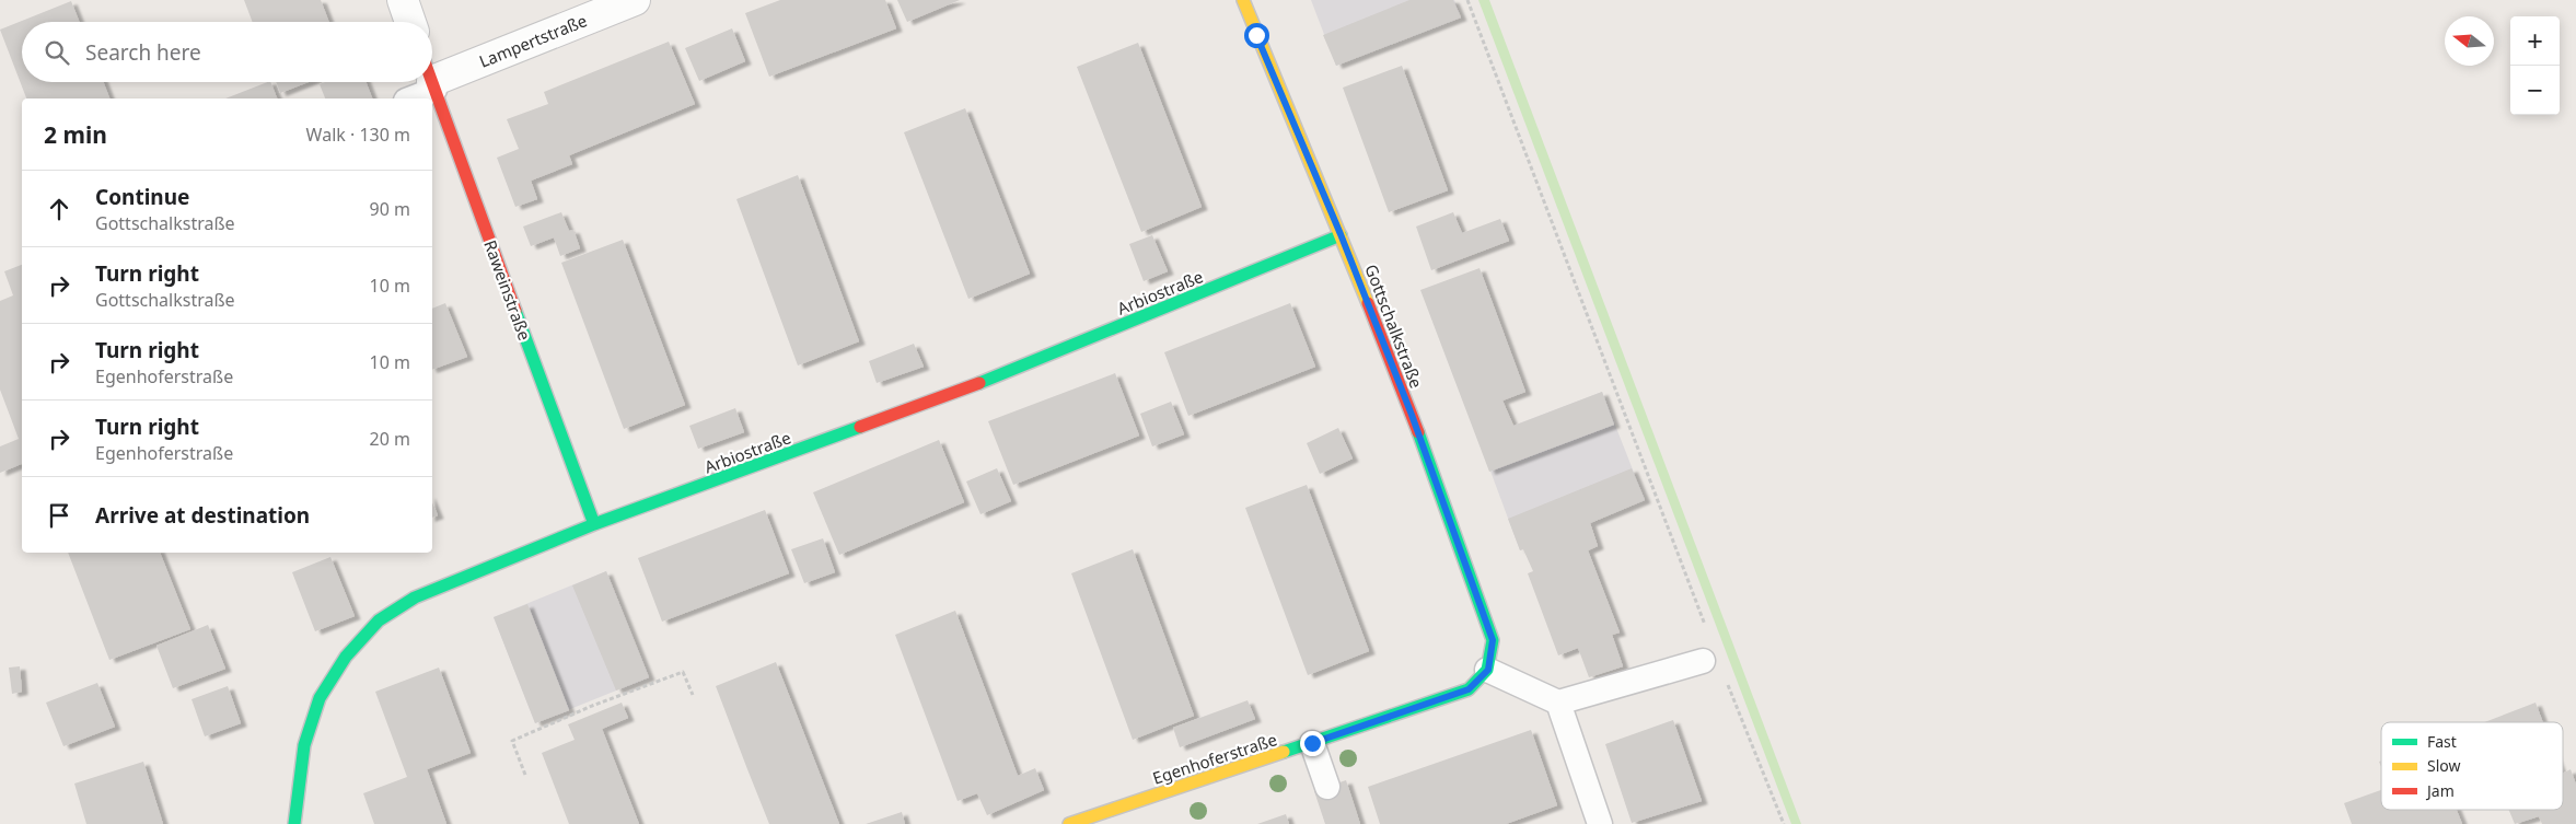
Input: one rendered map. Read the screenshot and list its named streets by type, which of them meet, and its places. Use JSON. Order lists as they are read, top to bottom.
{
  "streets": {
    "street": [
      "Lampertstraße",
      "Raweinstraße",
      "Arbiostraße",
      "Gottschalkstraße",
      "Egenhoferstraße"
    ]
  },
  "crossings": [
    ["Raweinstraße", "Arbiostraße"],
    ["Arbiostraße", "Gottschalkstraße"],
    ["Gottschalkstraße", "Egenhoferstraße"]
  ],
  "legend": ["Fast", "Slow", "Jam"],
  "north": "left",
  "page": {
    "map_buttons": ["+", "−"],
    "search": "Search here",
    "heading": ["2 min", "Walk · 130 m"],
    "list": [
      ["Continue", "Gottschalkstraße", "90 m"],
      ["Turn right", "Gottschalkstraße", "10 m"],
      ["Turn right", "Egenhoferstraße", "10 m"],
      ["Turn right", "Egenhoferstraße", "20 m"],
      "Arrive at destination"
    ]
  }
}
